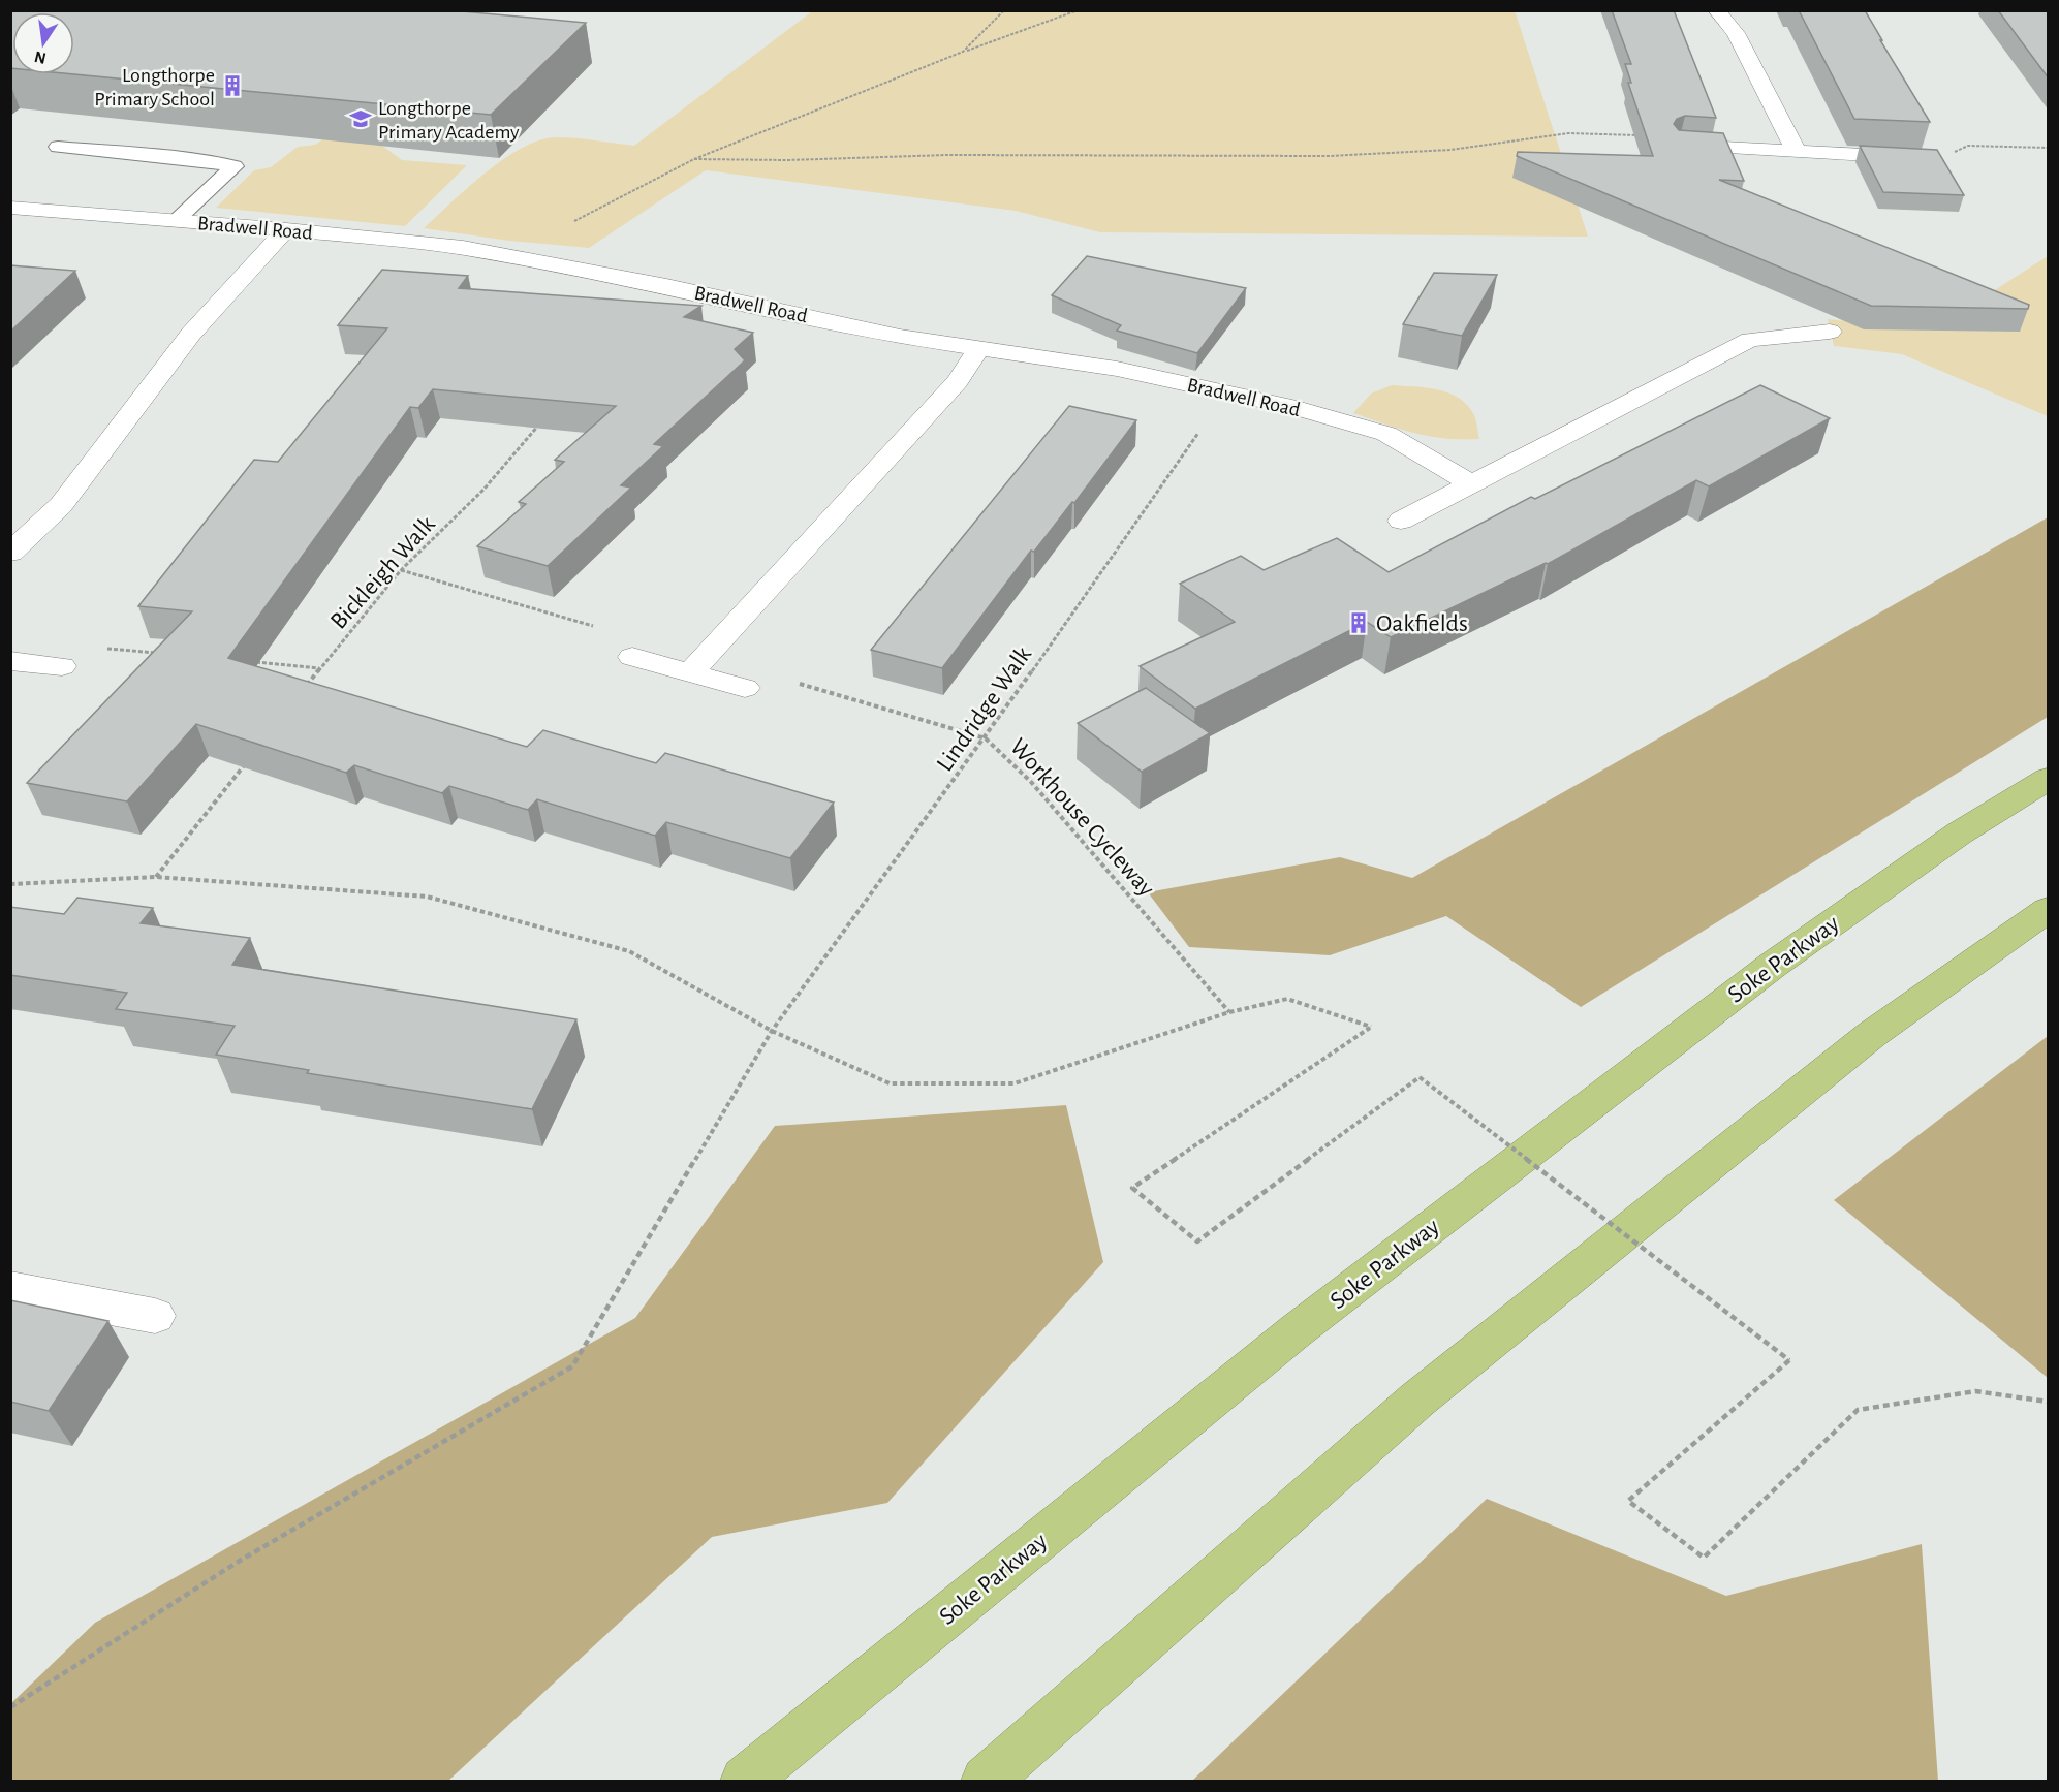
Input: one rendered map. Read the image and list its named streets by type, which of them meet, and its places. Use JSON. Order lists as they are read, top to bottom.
{
  "streets": {
    "highway": ["Soke Parkway"],
    "street": ["Bradwell Road"],
    "path": ["Bickleigh Walk", "Lindridge Walk", "Workhouse Cycleway"]
  },
  "crossings": [
    ["Lindridge Walk", "Workhouse Cycleway"]
  ],
  "places": {
    "building": ["Longthorpe Primary School", "Oakfields"],
    "school or university": ["Longthorpe Primary Academy"]
  },
  "north": "bottom"
}
